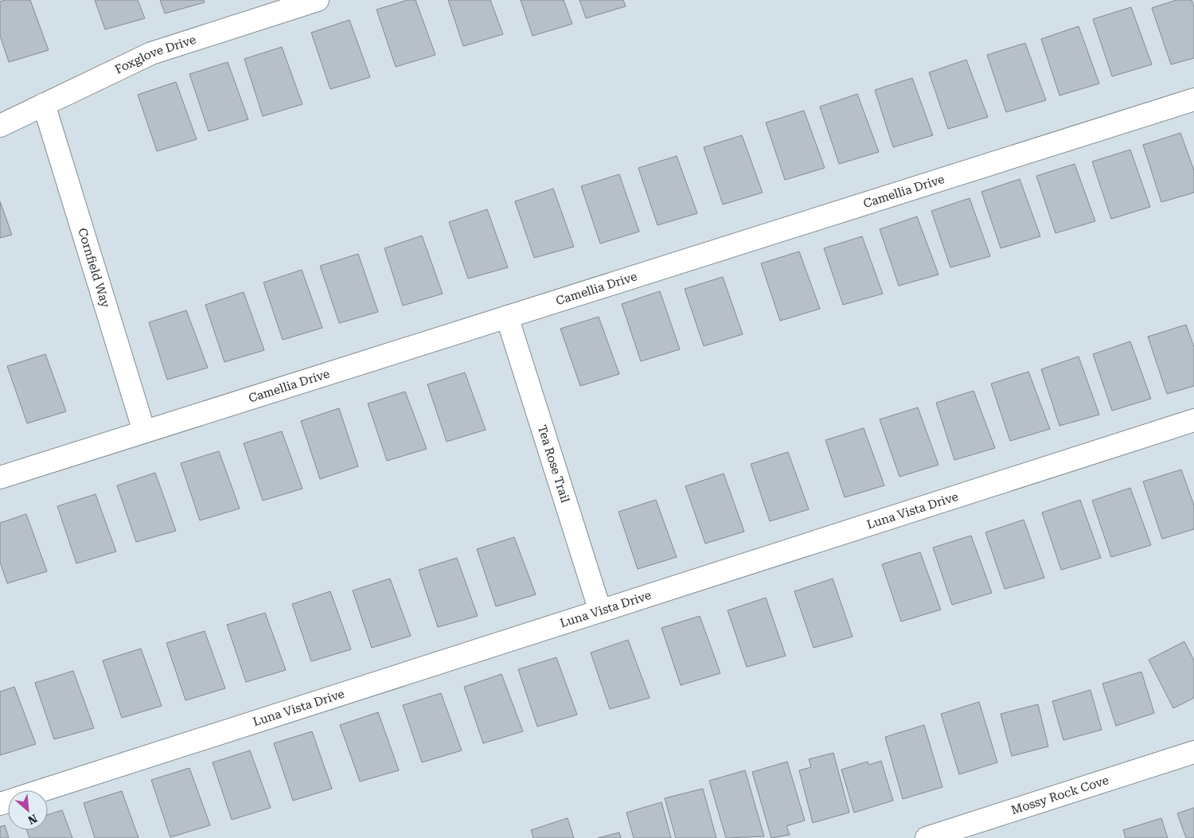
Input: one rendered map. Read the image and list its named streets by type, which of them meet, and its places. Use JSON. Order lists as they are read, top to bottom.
{
  "streets": {
    "street": [
      "Foxglove Drive",
      "Camellia Drive",
      "Cornfield Way",
      "Tea Rose Trail",
      "Luna Vista Drive",
      "Mossy Rock Cove"
    ]
  },
  "crossings": [
    ["Foxglove Drive", "Cornfield Way"],
    ["Camellia Drive", "Cornfield Way"],
    ["Camellia Drive", "Tea Rose Trail"],
    ["Tea Rose Trail", "Luna Vista Drive"]
  ],
  "north": "bottom right"
}
